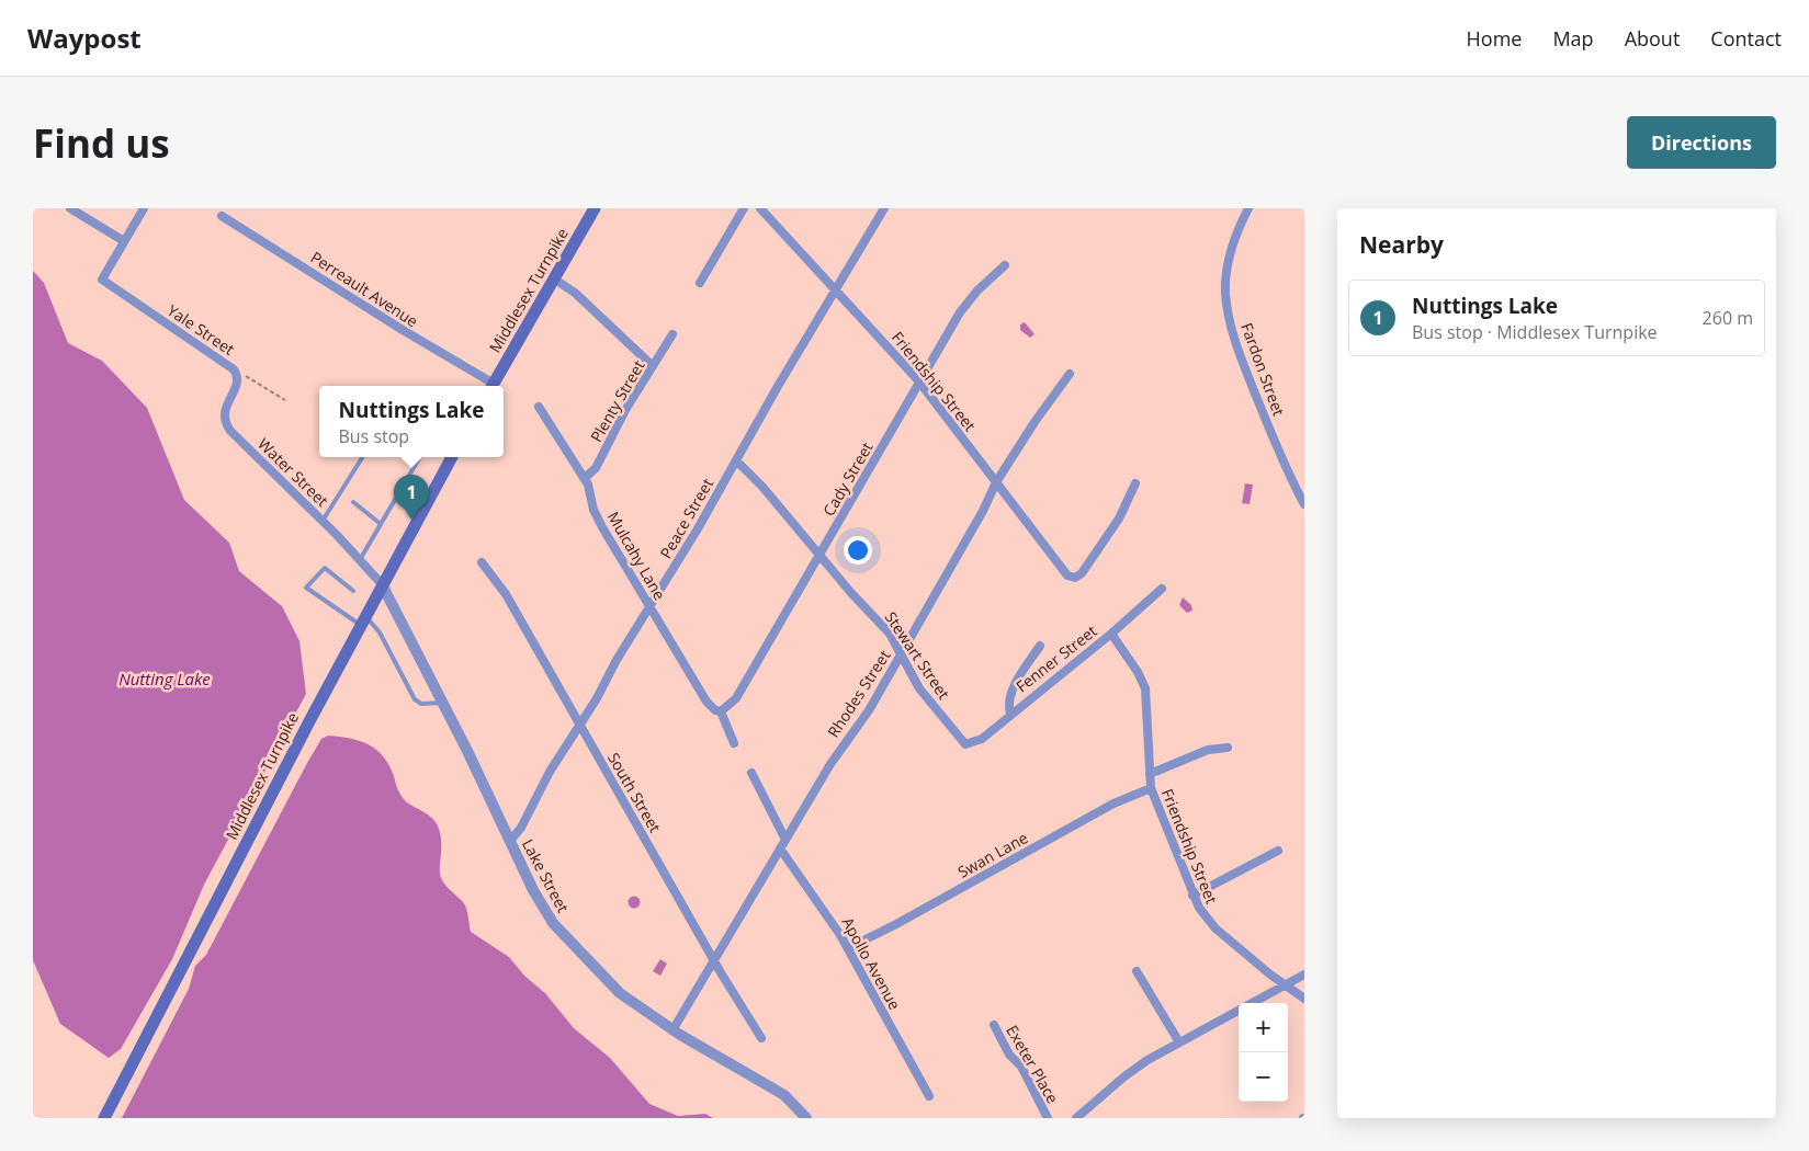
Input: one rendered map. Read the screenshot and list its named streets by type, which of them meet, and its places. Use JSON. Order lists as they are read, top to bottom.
{
  "streets": {
    "main road": ["Middlesex Turnpike"],
    "street": [
      "Perreault Avenue",
      "Yale Street",
      "Fardon Street",
      "Friendship Street",
      "Plenty Street",
      "Water Street",
      "Cady Street",
      "Peace Street",
      "Mulcahy Lane",
      "Stewart Street",
      "Fenner Street",
      "Rhodes Street",
      "South Street",
      "Swan Lane",
      "Lake Street",
      "Apollo Avenue",
      "Exeter Place"
    ]
  },
  "crossings": [
    ["Middlesex Turnpike", "Water Street"],
    ["Middlesex Turnpike", "Lake Street"],
    ["Yale Street", "Water Street"],
    ["Friendship Street", "Cady Street"],
    ["Friendship Street", "Peace Street"],
    ["Friendship Street", "Fenner Street"],
    ["Friendship Street", "Rhodes Street"],
    ["Friendship Street", "Swan Lane"],
    ["Plenty Street", "Mulcahy Lane"],
    ["Water Street", "Lake Street"],
    ["Cady Street", "Mulcahy Lane"],
    ["Cady Street", "Stewart Street"],
    ["Peace Street", "Mulcahy Lane"],
    ["Peace Street", "Stewart Street"],
    ["Peace Street", "South Street"],
    ["Peace Street", "Lake Street"],
    ["Stewart Street", "Fenner Street"],
    ["Stewart Street", "Rhodes Street"],
    ["Rhodes Street", "South Street"],
    ["Rhodes Street", "Lake Street"],
    ["Rhodes Street", "Apollo Avenue"],
    ["Swan Lane", "Apollo Avenue"]
  ],
  "water": ["Nutting Lake"],
  "page": {
    "header": "Waypost",
    "nav": [
      "Home",
      "Map",
      "About",
      "Contact"
    ],
    "buttons": "Directions",
    "title": "Find us",
    "heading": "Nearby",
    "list": [
      {
        "mark": "1",
        "name": "Nuttings Lake",
        "note": "Bus stop · Middlesex Turnpike",
        "value": "260 m"
      }
    ],
    "popup": ["Nuttings Lake", "Bus stop"],
    "pins": "1",
    "map_buttons": ["+", "−"]
  }
}
